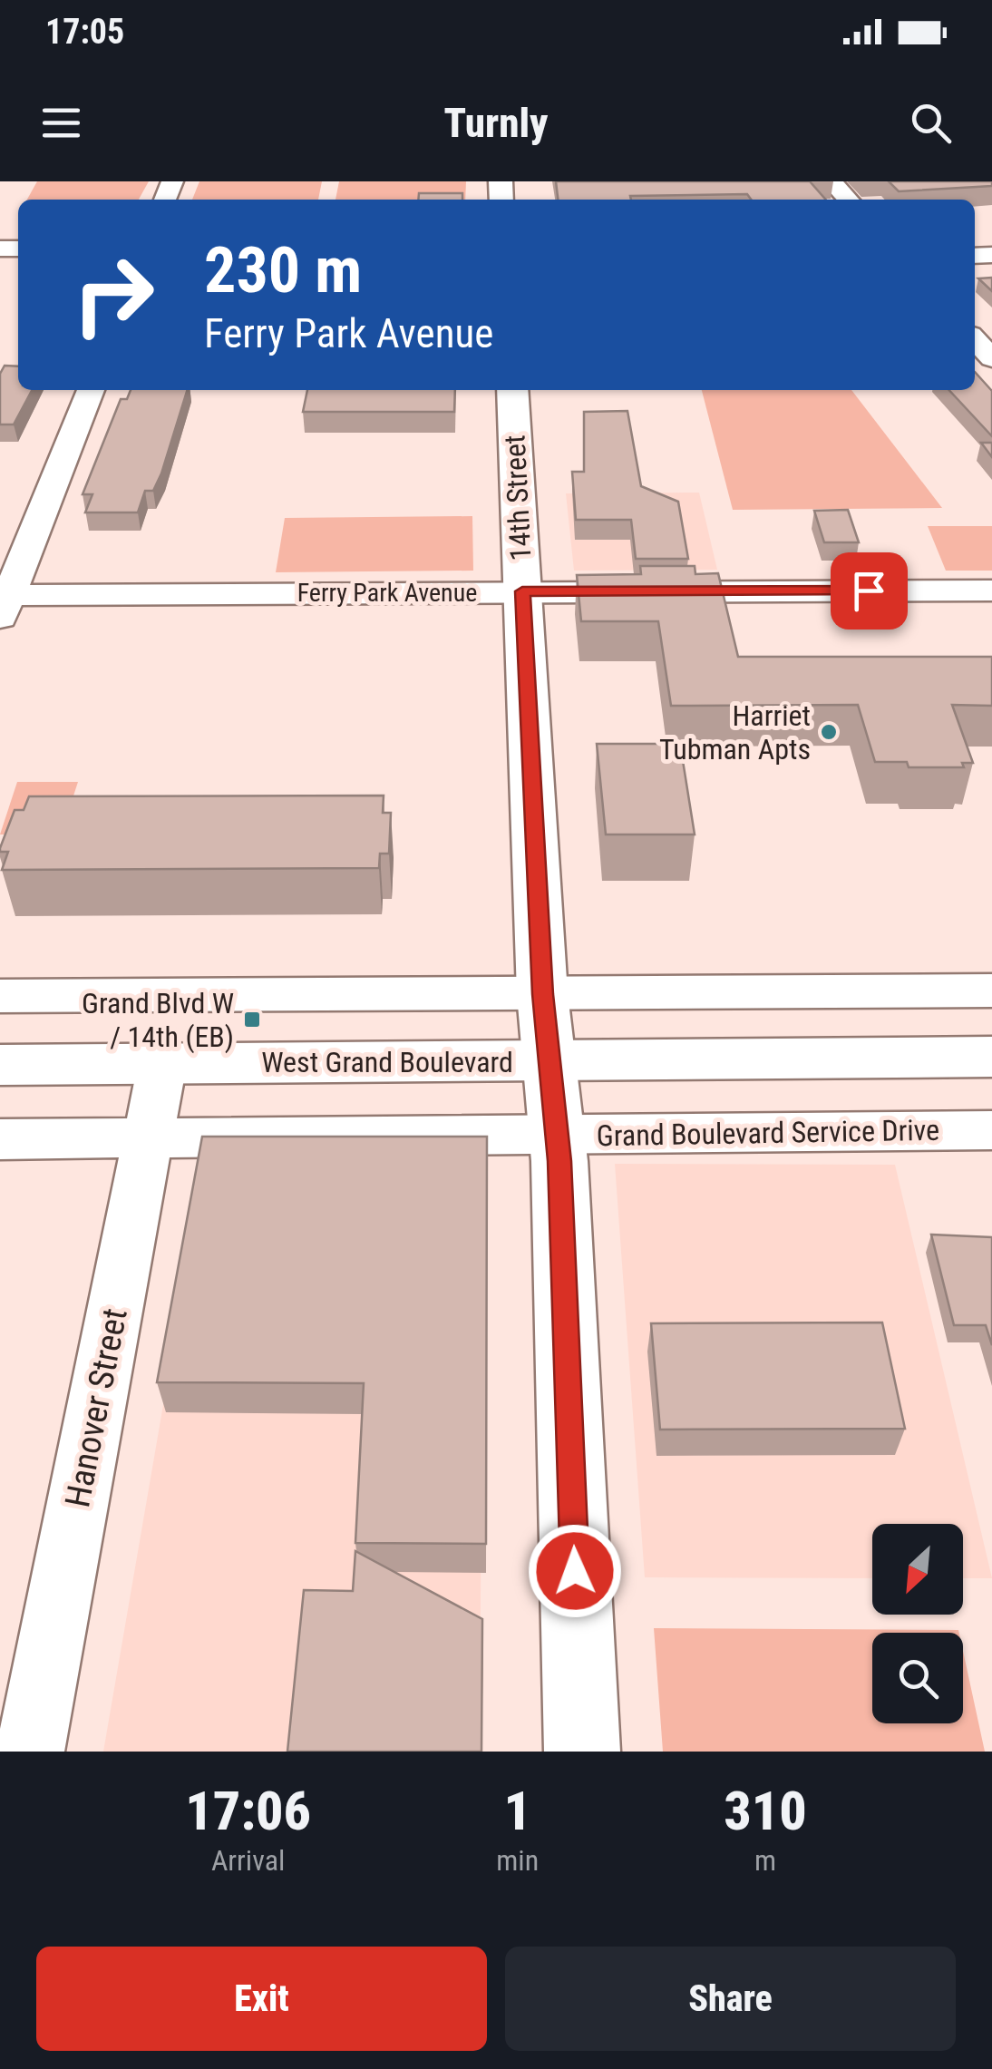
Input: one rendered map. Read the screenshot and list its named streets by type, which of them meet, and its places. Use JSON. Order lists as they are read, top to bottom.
{
  "streets": {
    "street": [
      "14th Street",
      "Ferry Park Avenue",
      "West Grand Boulevard",
      "Grand Boulevard Service Drive",
      "Hanover Street"
    ]
  },
  "crossings": [
    ["14th Street", "Ferry Park Avenue"],
    ["14th Street", "West Grand Boulevard"],
    ["14th Street", "Grand Boulevard Service Drive"],
    ["West Grand Boulevard", "Hanover Street"],
    ["Grand Boulevard Service Drive", "Hanover Street"]
  ],
  "places": {
    "other": ["Harriet Tubman Apts"],
    "transit": ["Grand Blvd W / 14th (EB)"]
  },
  "north": "bottom left",
  "page": {
    "status": "17:05",
    "header": "Turnly",
    "turn": ["230 m", "Ferry Park Avenue"],
    "eta": [
      "17:06",
      "Arrival",
      "1",
      "min",
      "310",
      "m"
    ],
    "buttons": ["Exit", "Share"]
  }
}
